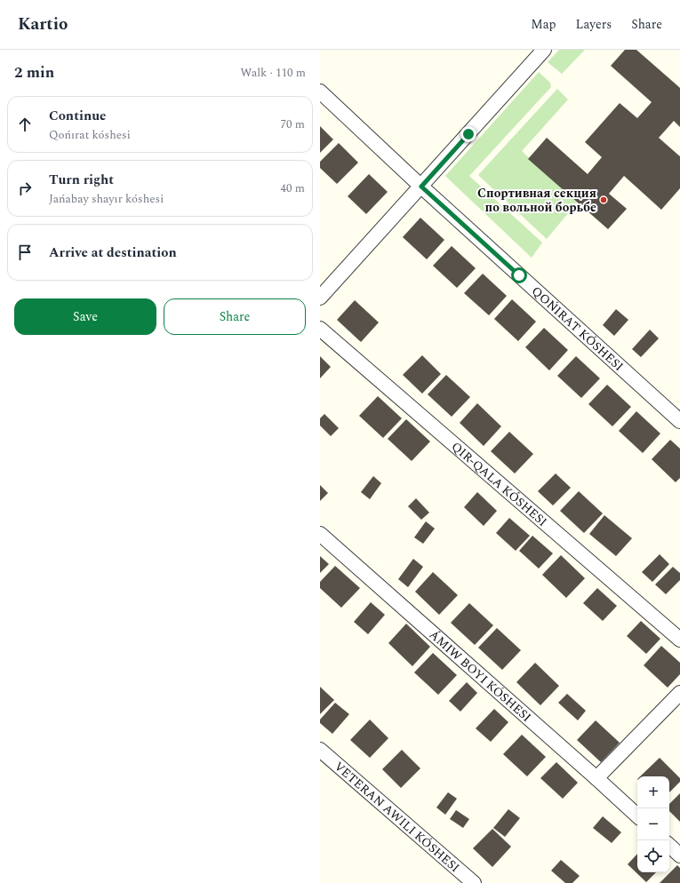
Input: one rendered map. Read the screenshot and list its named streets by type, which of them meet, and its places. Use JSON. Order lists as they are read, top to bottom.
{
  "places": ["Спортивная секция по вольной борьбе"],
  "page": {
    "header": "Kartio",
    "nav": ["Map", "Layers", "Share"],
    "heading": ["2 min", "Walk · 110 m"],
    "list": [
      ["Continue", "Qońırat kóshesi", "70 m"],
      ["Turn right", "Jańabay shayır kóshesi", "40 m"],
      "Arrive at destination"
    ],
    "buttons": ["Save", "Share"],
    "map_buttons": ["+", "−"]
  }
}
